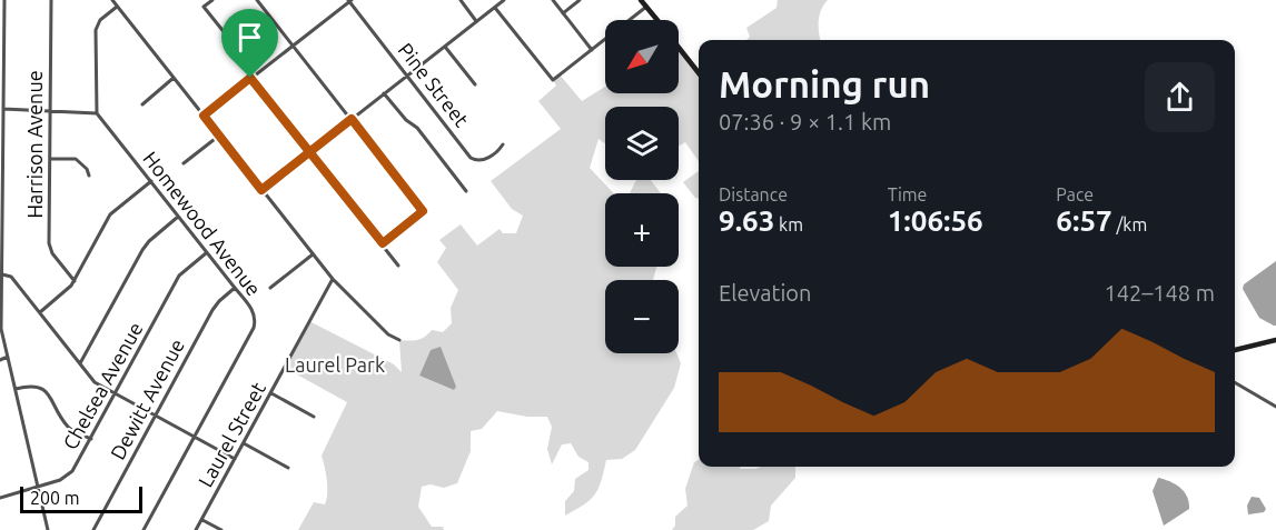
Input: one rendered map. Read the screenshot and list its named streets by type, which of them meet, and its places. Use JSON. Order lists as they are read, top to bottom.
{
  "streets": {
    "street": [
      "Pine Street",
      "Harrison Avenue",
      "Homewood Avenue",
      "Chelsea Avenue",
      "Dewitt Avenue",
      "Laurel Street"
    ]
  },
  "crossings": [
    ["Homewood Avenue", "Chelsea Avenue"],
    ["Homewood Avenue", "Dewitt Avenue"]
  ],
  "parks": ["Laurel Park"],
  "scale_bar": "200 m",
  "north": "bottom left",
  "page": {
    "map_buttons": ["+", "−"],
    "heading": ["Morning run", "07:36 · 9 × 1.1 km"],
    "stats": [
      ["Distance", "9.63 km"],
      ["Time", "1:06:56"],
      ["Pace", "6:57 /km"]
    ],
    "chart": ["Elevation", "142–148 m"],
    "scale": "200 m"
  }
}
